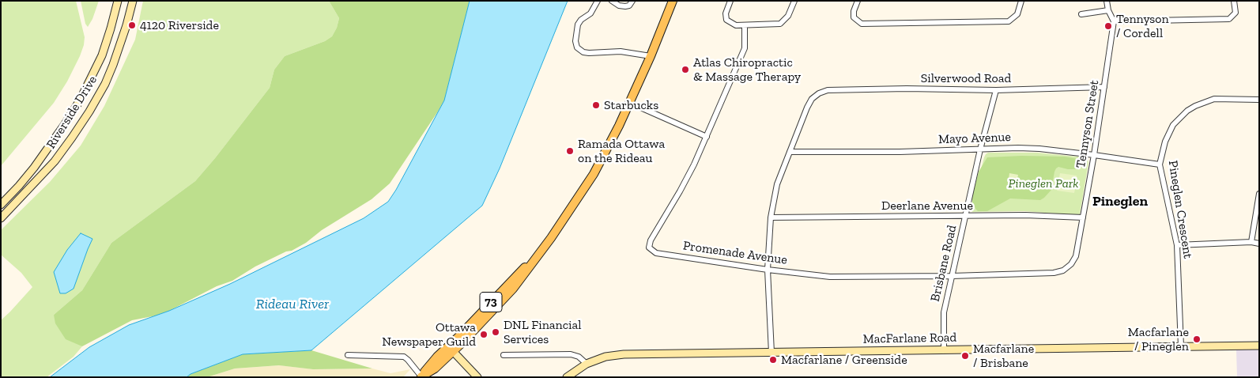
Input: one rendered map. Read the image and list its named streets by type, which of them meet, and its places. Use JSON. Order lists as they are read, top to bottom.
{
  "streets": {
    "main road": ["73"],
    "street": [
      "Silverwood Road",
      "Riverside Drive",
      "Tennyson Street",
      "Mayo Avenue",
      "Deerlane Avenue",
      "Pineglen Crescent",
      "Promenade Avenue",
      "Brisbane Road",
      "MacFarlane Road"
    ]
  },
  "crossings": [
    ["Silverwood Road", "Tennyson Street"],
    ["Silverwood Road", "Mayo Avenue"],
    ["Silverwood Road", "Brisbane Road"],
    ["Tennyson Street", "Mayo Avenue"],
    ["Tennyson Street", "Deerlane Avenue"],
    ["Tennyson Street", "Promenade Avenue"],
    ["Mayo Avenue", "Pineglen Crescent"],
    ["Mayo Avenue", "Brisbane Road"],
    ["Deerlane Avenue", "Brisbane Road"],
    ["Pineglen Crescent", "MacFarlane Road"],
    ["Promenade Avenue", "Brisbane Road"],
    ["Brisbane Road", "MacFarlane Road"]
  ],
  "districts": ["Pineglen"],
  "water": ["Rideau River"],
  "parks": ["Pineglen Park"],
  "places": [
    "4120 Riverside",
    "Tennyson / Cordell",
    "Atlas Chiropractic & Massage Therapy",
    "Starbucks",
    "Ramada Ottawa on the Rideau",
    "DNL Financial Services",
    "Ottawa Newspaper Guild",
    "Macfarlane / Pineglen",
    "Macfarlane / Brisbane",
    "Macfarlane / Greenside"
  ]
}
